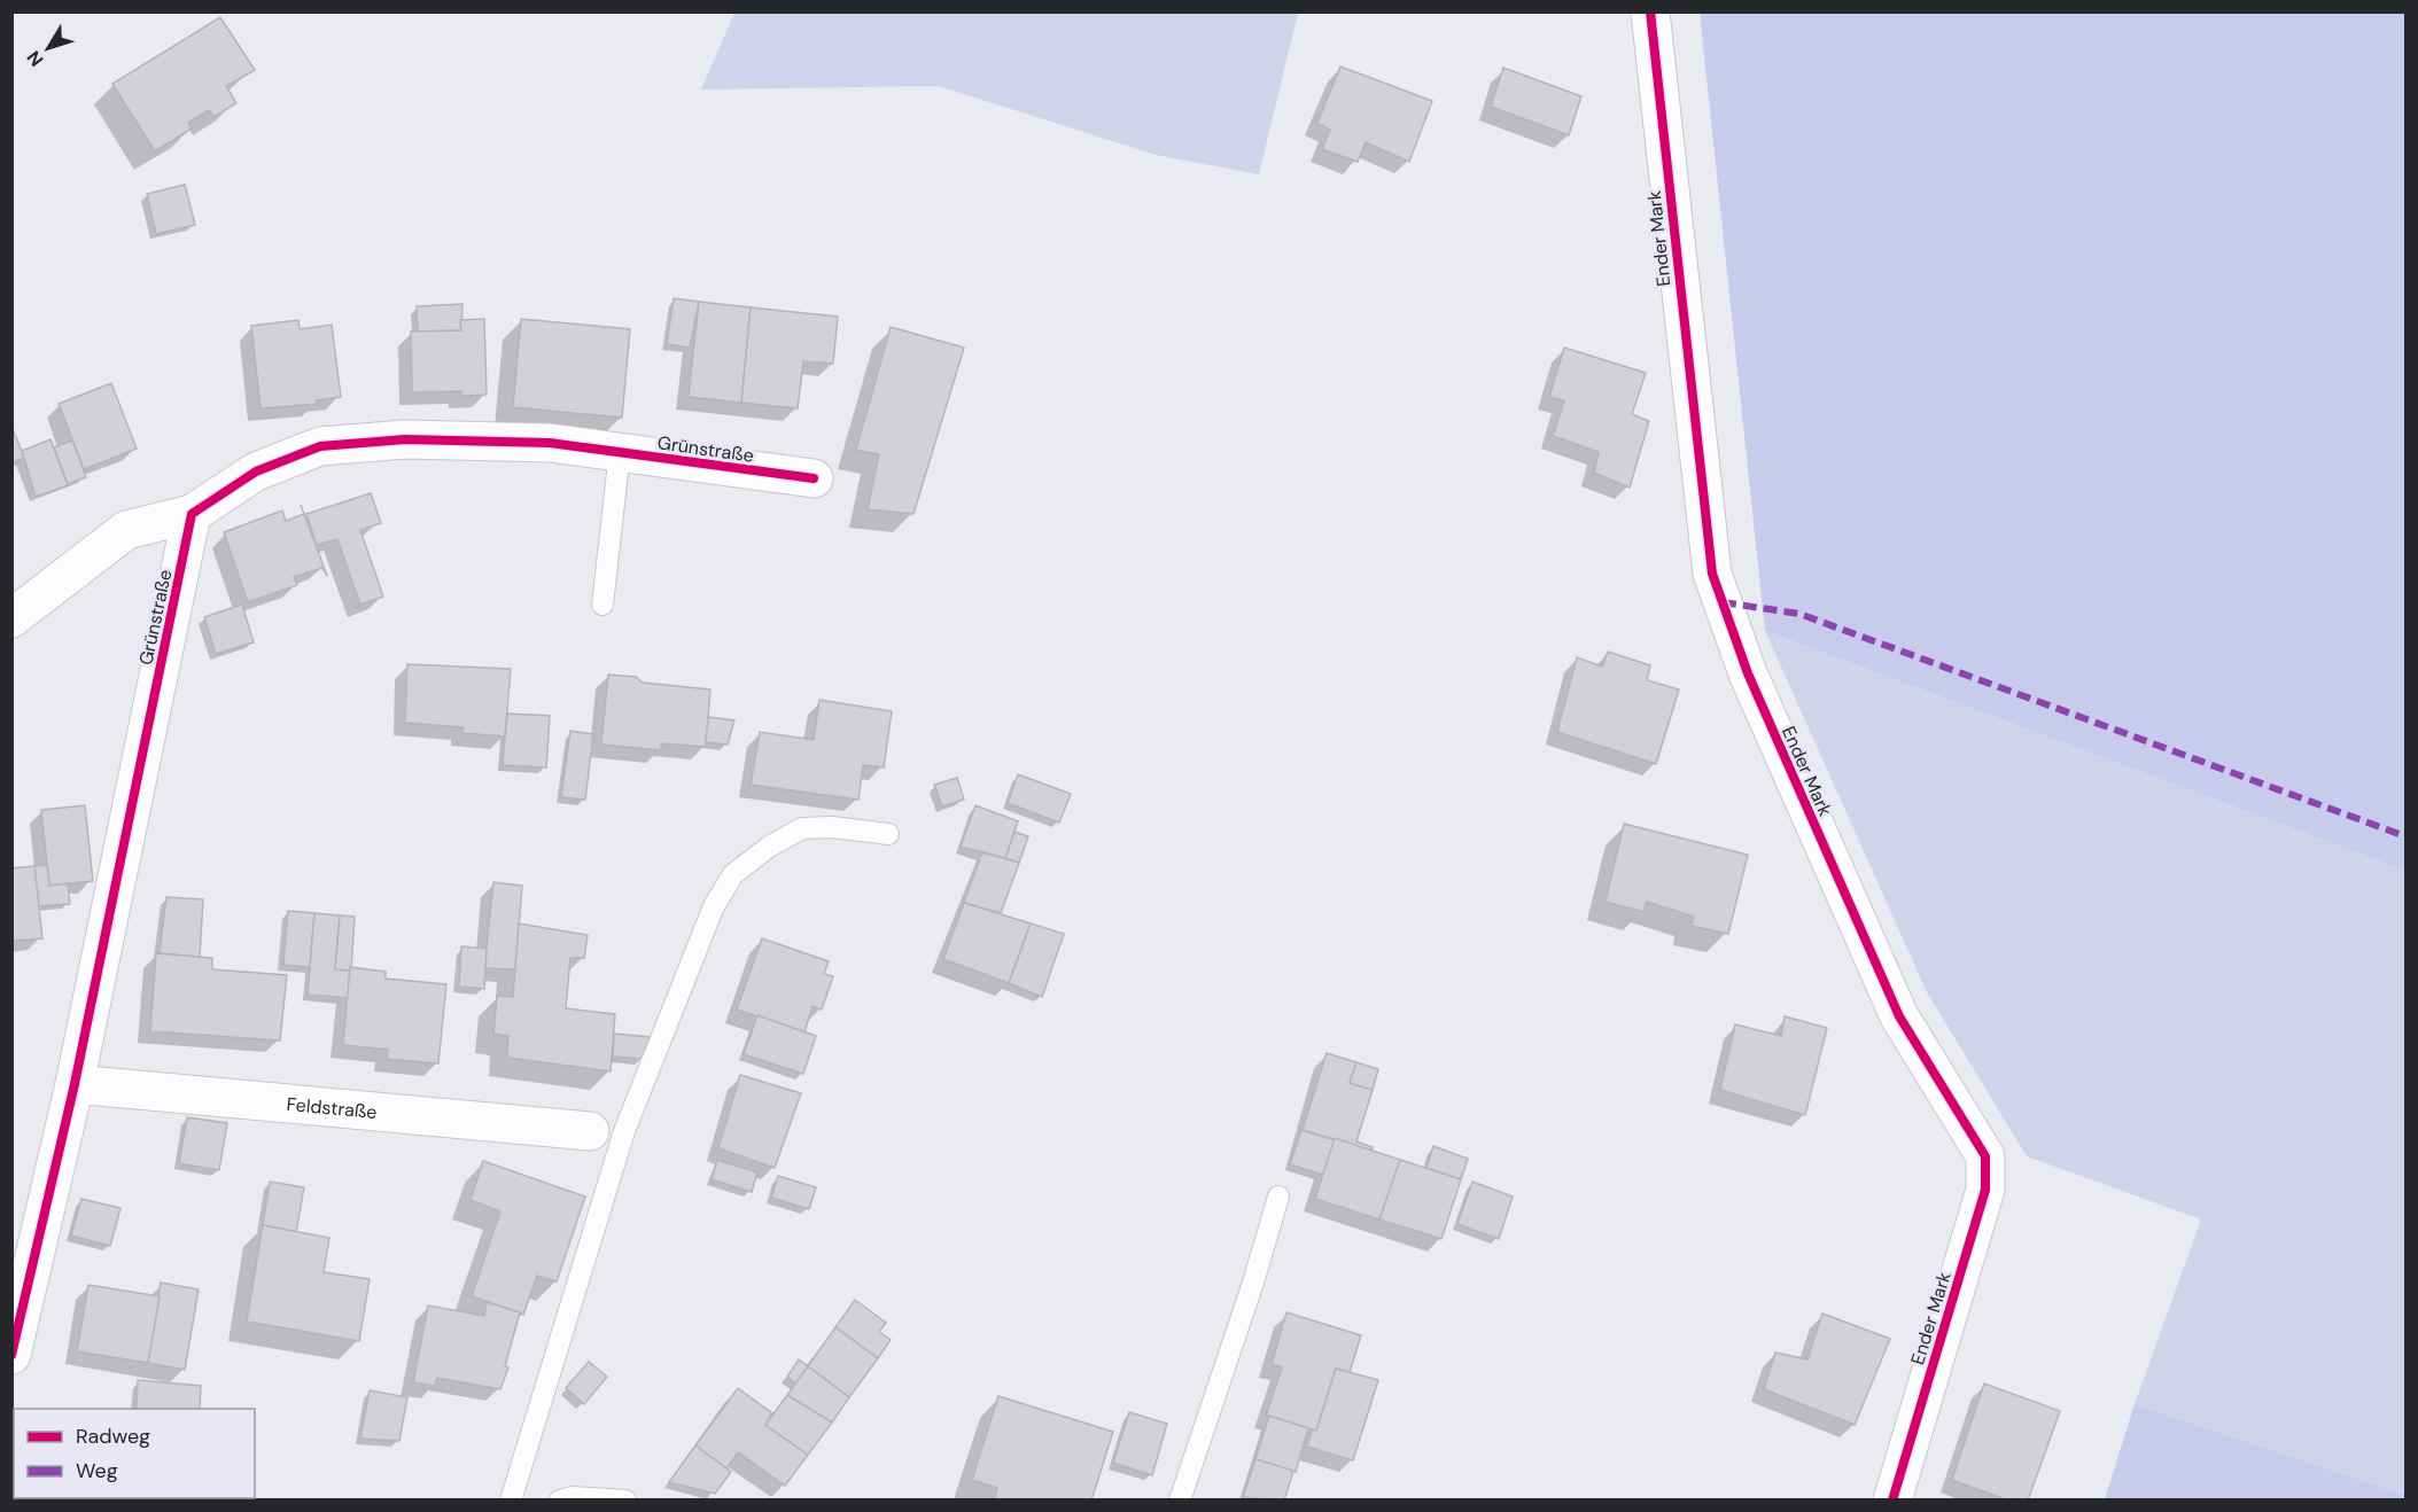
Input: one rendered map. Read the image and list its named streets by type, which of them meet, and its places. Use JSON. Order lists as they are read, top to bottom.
{
  "streets": {
    "street": ["Ender Mark", "Grünstraße", "Feldstraße"]
  },
  "crossings": [
    ["Grünstraße", "Feldstraße"]
  ],
  "legend": ["Radweg", "Weg"],
  "north": "bottom left"
}
